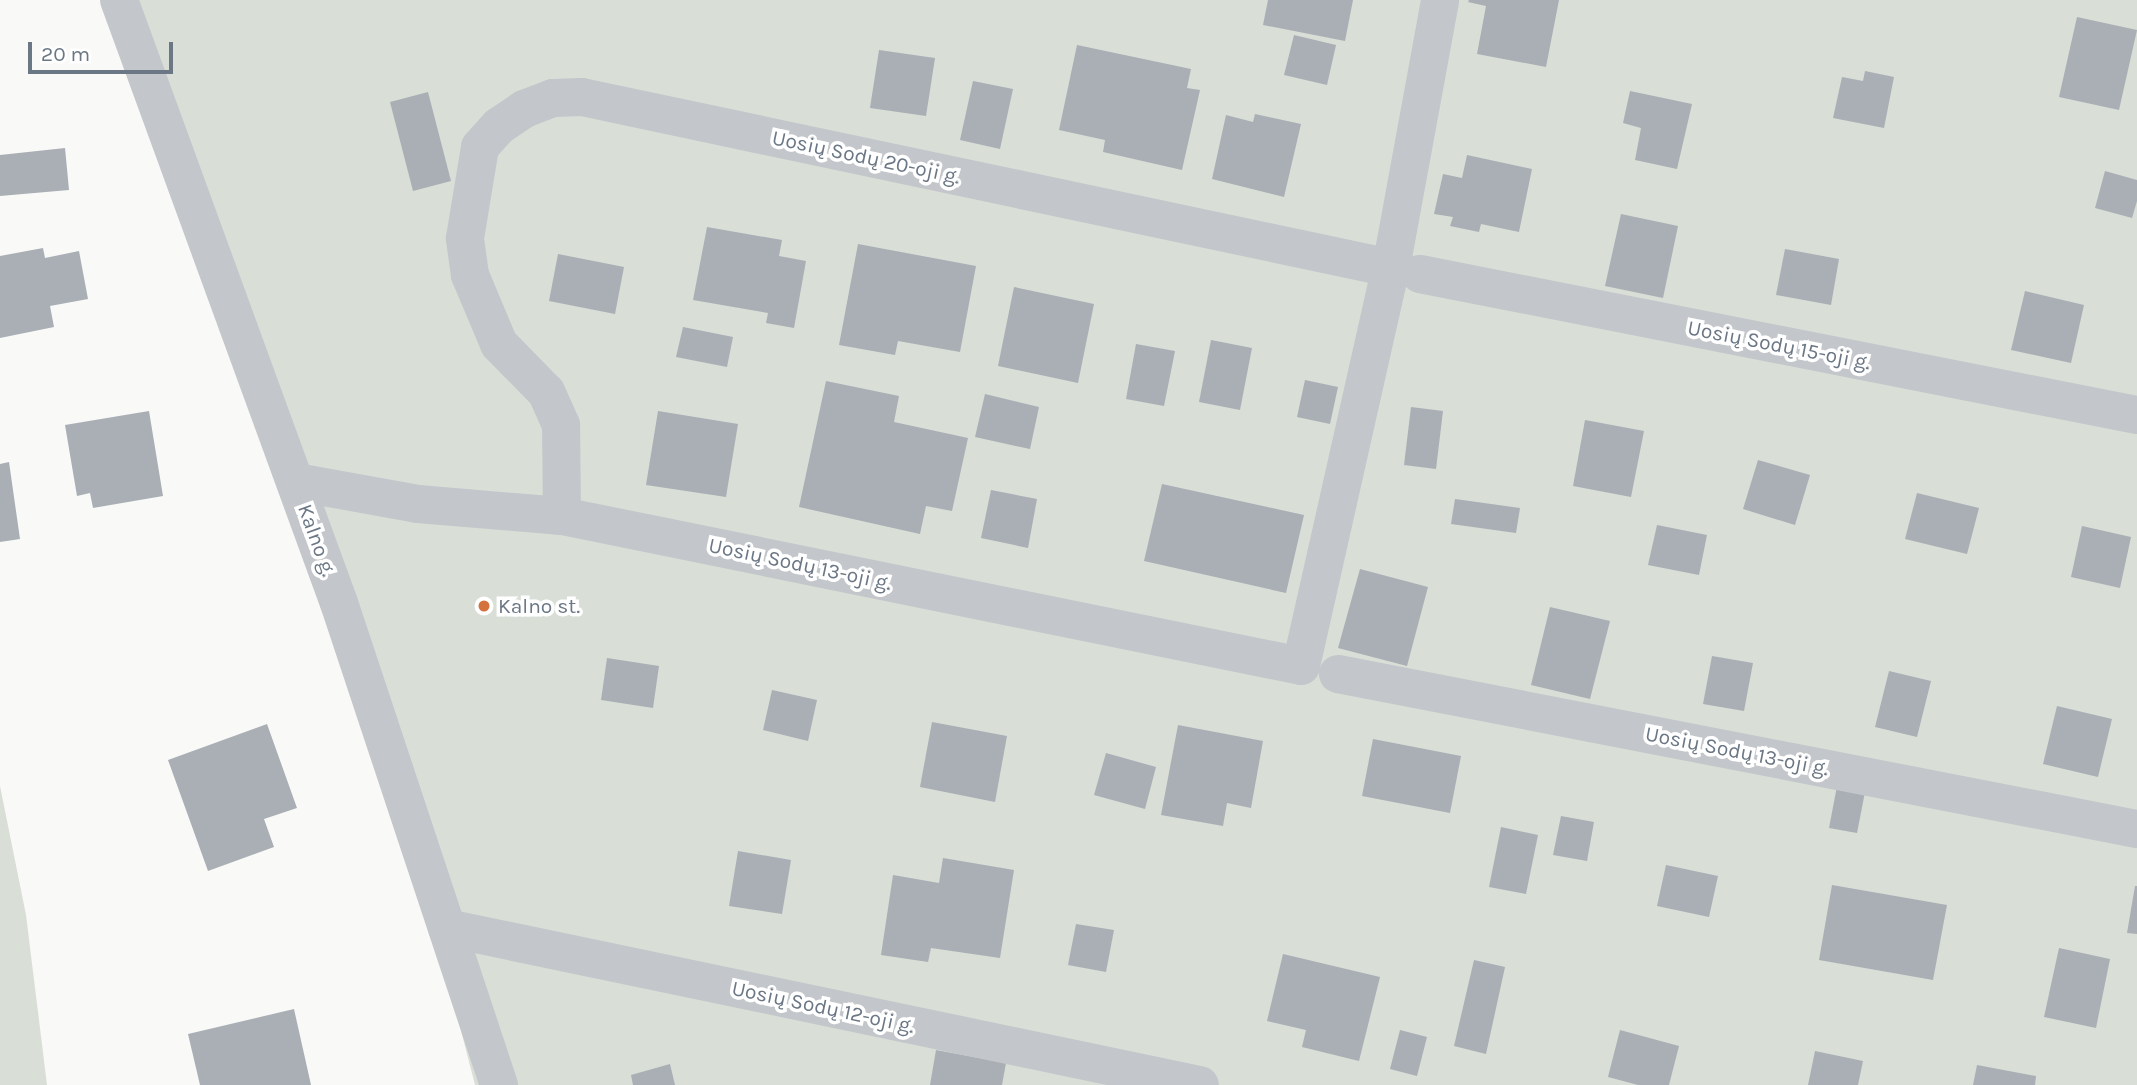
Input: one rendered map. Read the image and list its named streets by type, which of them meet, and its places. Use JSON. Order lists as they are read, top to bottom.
{
  "streets": {
    "street": [
      "Uosių Sodų 20-oji g.",
      "Uosių Sodų 15-oji g.",
      "Kalno g.",
      "Uosių Sodų 13-oji g.",
      "Uosių Sodų 12-oji g."
    ]
  },
  "crossings": [
    ["Uosių Sodų 20-oji g.", "Uosių Sodų 15-oji g."],
    ["Uosių Sodų 20-oji g.", "Uosių Sodų 13-oji g."],
    ["Kalno g.", "Uosių Sodų 13-oji g."],
    ["Kalno g.", "Uosių Sodų 12-oji g."]
  ],
  "places": ["Kalno st."],
  "scale_bar": "20 m"
}
